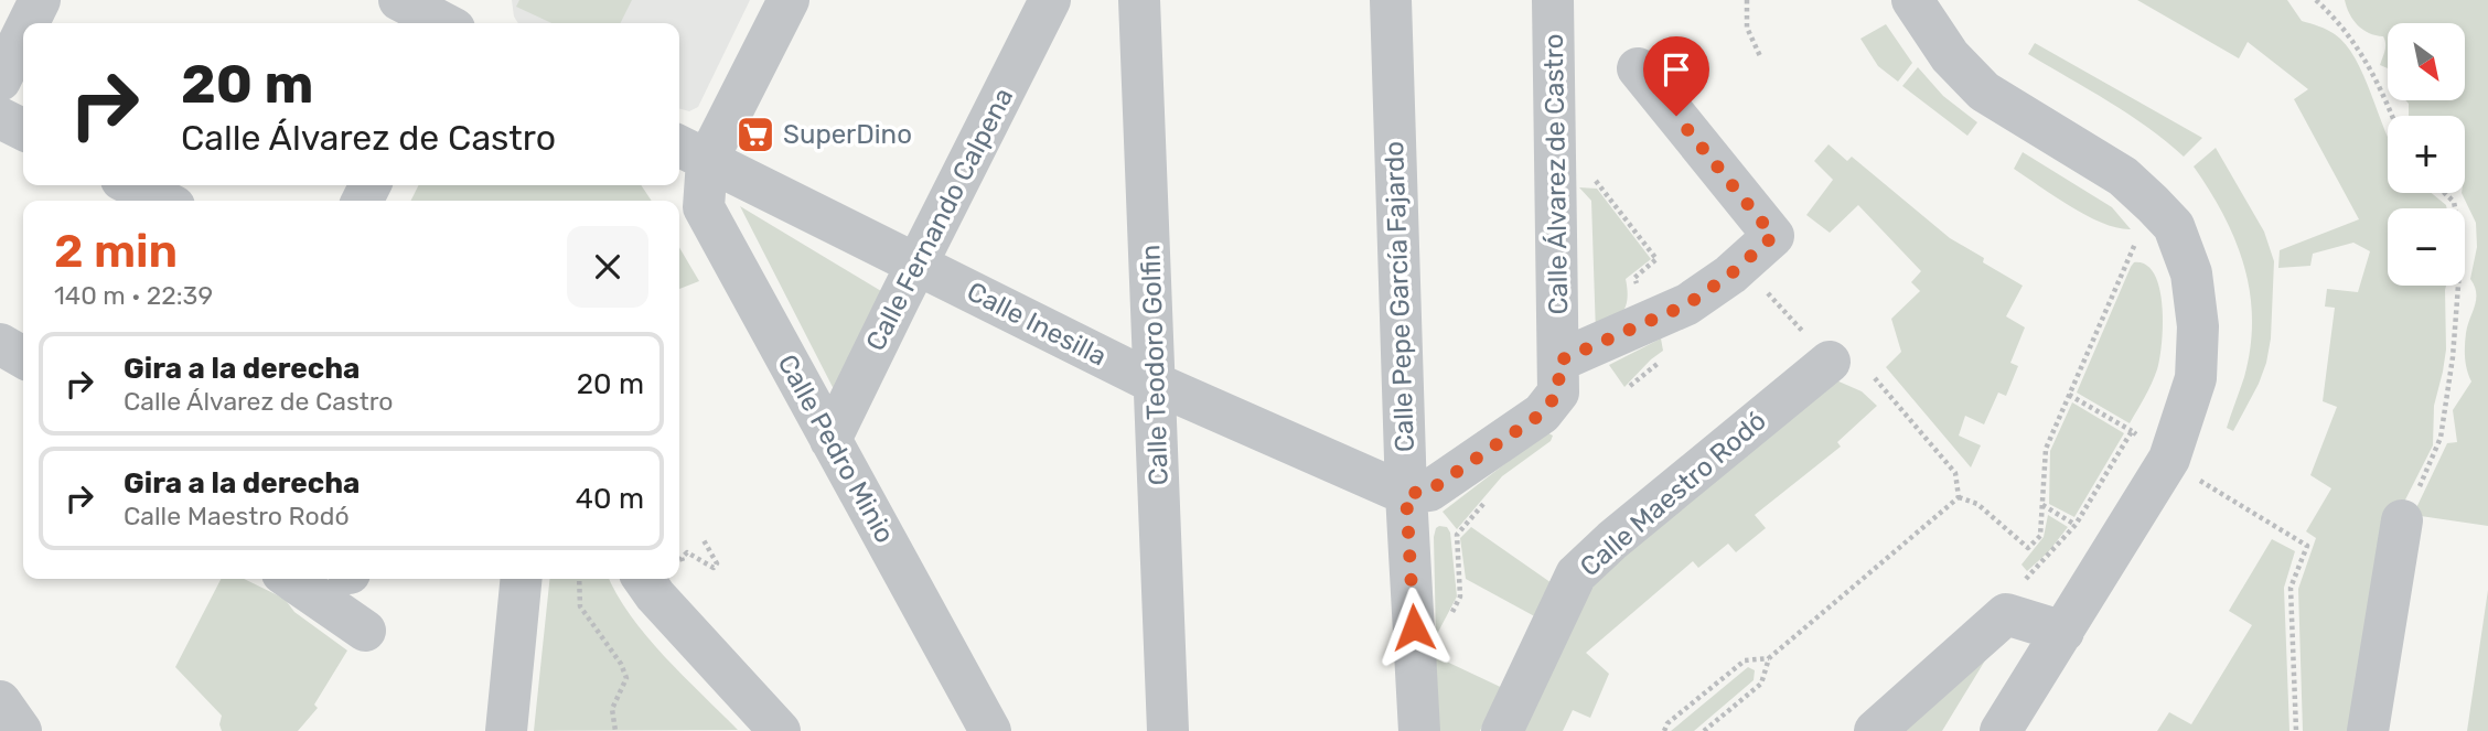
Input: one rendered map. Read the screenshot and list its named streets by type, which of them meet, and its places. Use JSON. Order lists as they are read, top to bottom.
{
  "streets": {
    "street": [
      "Calle Álvarez de Castro",
      "Calle Fernando Calpena",
      "Calle Pepe García Fajardo",
      "Calle Inesilla",
      "Calle Teodoro Golfin",
      "Calle Pedro Minio",
      "Calle Maestro Rodó"
    ]
  },
  "crossings": [
    ["Calle Álvarez de Castro", "Calle Pepe García Fajardo"],
    ["Calle Álvarez de Castro", "Calle Inesilla"],
    ["Calle Fernando Calpena", "Calle Inesilla"],
    ["Calle Fernando Calpena", "Calle Pedro Minio"],
    ["Calle Pepe García Fajardo", "Calle Inesilla"],
    ["Calle Inesilla", "Calle Teodoro Golfin"],
    ["Calle Inesilla", "Calle Pedro Minio"]
  ],
  "places": {
    "supermarket": ["SuperDino"]
  },
  "north": "bottom right",
  "page": {
    "map_buttons": ["+", "−"],
    "turn": ["20 m", "Calle Álvarez de Castro"],
    "heading": ["2 min", "140 m · 22:39"],
    "list": [
      {
        "name": "Gira a la derecha",
        "note": "Calle Álvarez de Castro",
        "value": "20 m"
      },
      {
        "name": "Gira a la derecha",
        "note": "Calle Maestro Rodó",
        "value": "40 m"
      }
    ]
  }
}
